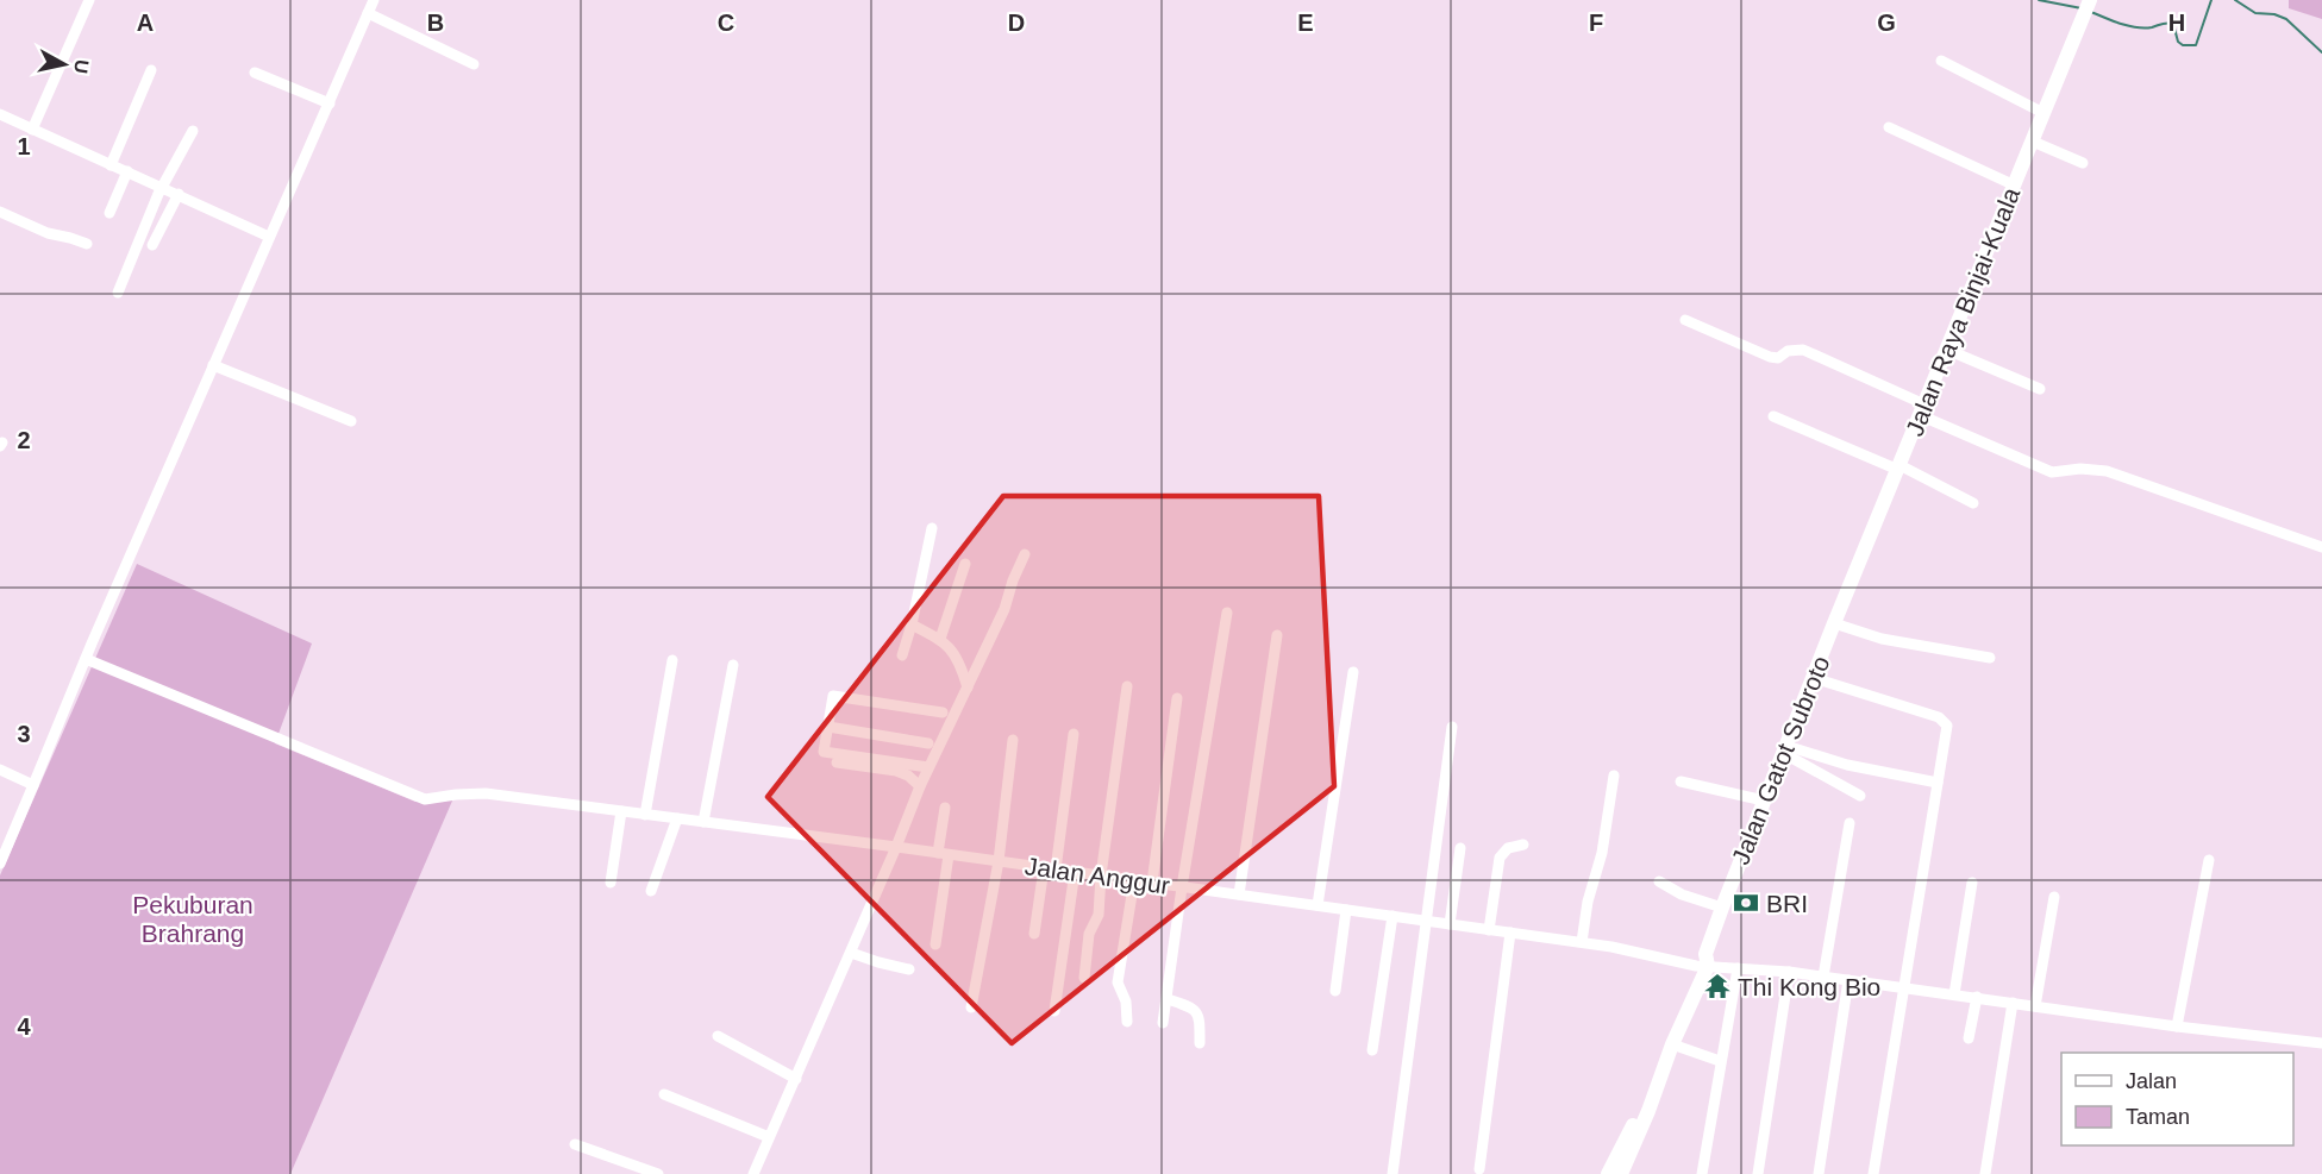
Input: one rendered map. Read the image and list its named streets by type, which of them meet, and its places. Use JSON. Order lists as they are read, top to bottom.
{
  "streets": {
    "main road": ["Jalan Raya Binjai-Kuala", "Jalan Gatot Subroto"],
    "street": ["Jalan Anggur"]
  },
  "crossings": [
    ["Jalan Raya Binjai-Kuala", "Jalan Gatot Subroto"],
    ["Jalan Gatot Subroto", "Jalan Anggur"]
  ],
  "parks": ["Pekuburan Brahrang"],
  "places": {
    "bank": ["BRI"],
    "temple": ["Thi Kong Bio"]
  },
  "legend": ["Jalan", "Taman"],
  "north": "right",
  "grid": {
    "columns": [
      "A",
      "B",
      "C",
      "D",
      "E",
      "F",
      "G",
      "H"
    ],
    "rows": [
      "1",
      "2",
      "3",
      "4"
    ]
  }
}
